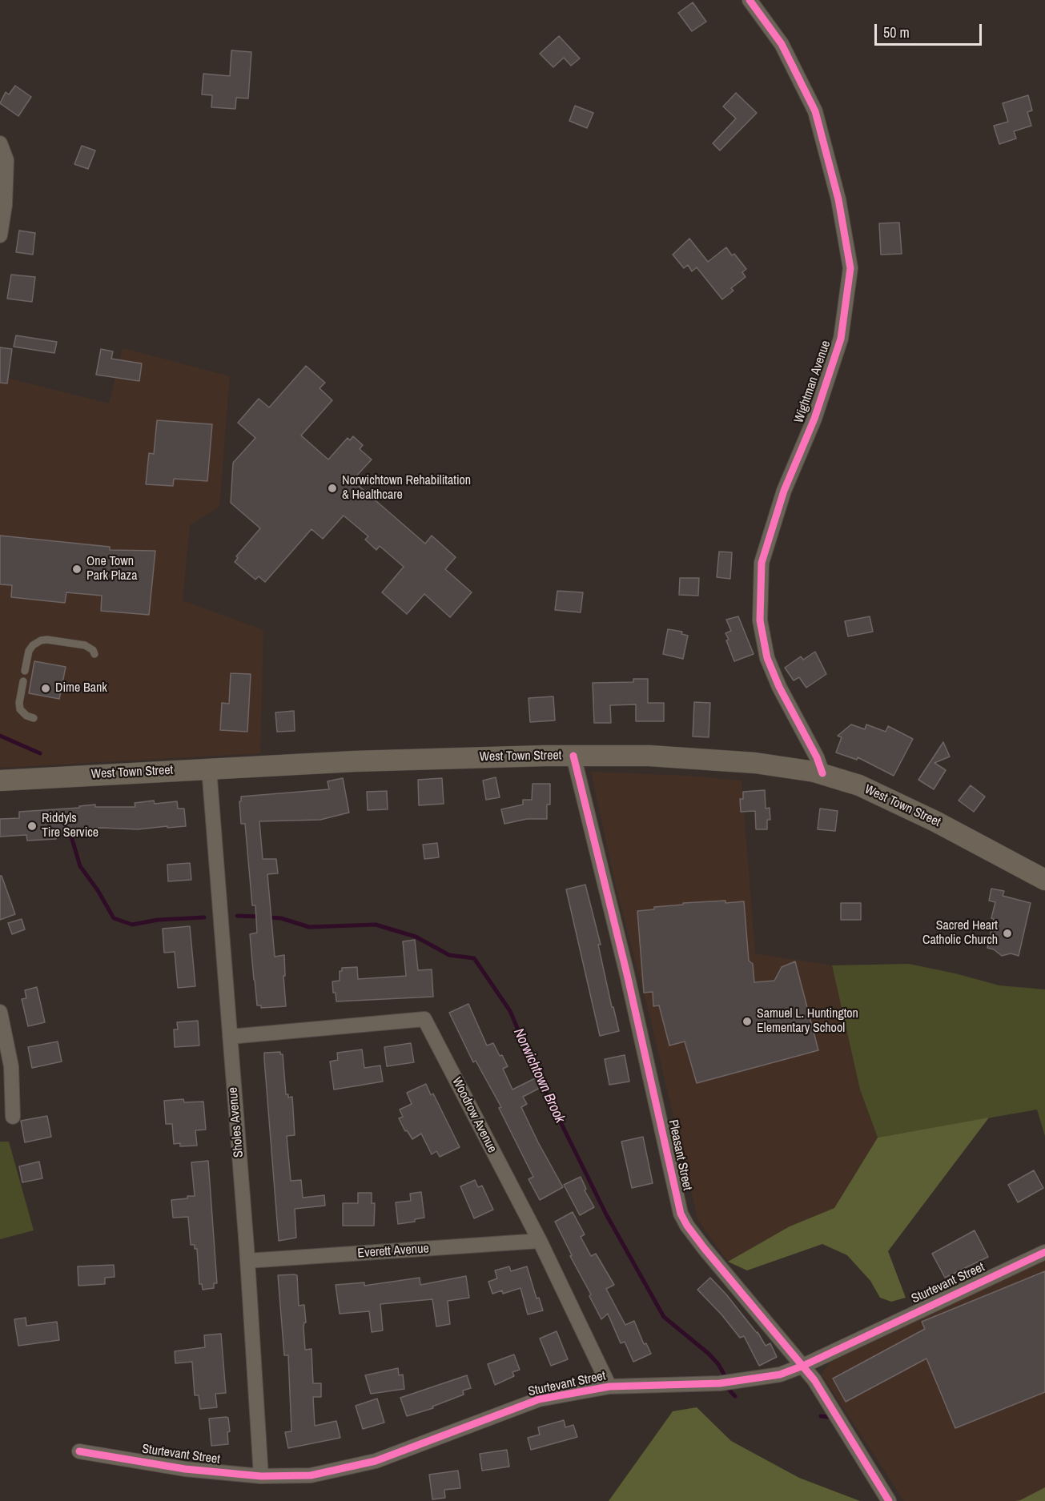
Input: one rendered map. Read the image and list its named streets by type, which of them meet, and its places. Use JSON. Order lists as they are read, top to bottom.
{
  "streets": {
    "main road": ["West Town Street"],
    "street": [
      "Wightman Avenue",
      "Woodrow Avenue",
      "Sholes Avenue",
      "Pleasant Street",
      "Everett Avenue",
      "Sturtevant Street"
    ]
  },
  "crossings": [
    ["Wightman Avenue", "West Town Street"],
    ["West Town Street", "Sholes Avenue"],
    ["West Town Street", "Pleasant Street"],
    ["Woodrow Avenue", "Sholes Avenue"],
    ["Woodrow Avenue", "Everett Avenue"],
    ["Woodrow Avenue", "Sturtevant Street"],
    ["Sholes Avenue", "Everett Avenue"],
    ["Sholes Avenue", "Sturtevant Street"],
    ["Pleasant Street", "Sturtevant Street"]
  ],
  "water": ["Norwichtown Brook"],
  "places": [
    "Norwichtown Rehabilitation & Healthcare",
    "One Town Park Plaza",
    "Dime Bank",
    "Riddyls Tire Service",
    "Sacred Heart Catholic Church",
    "Samuel L. Huntington Elementary School"
  ],
  "scale_bar": "50 m"
}
